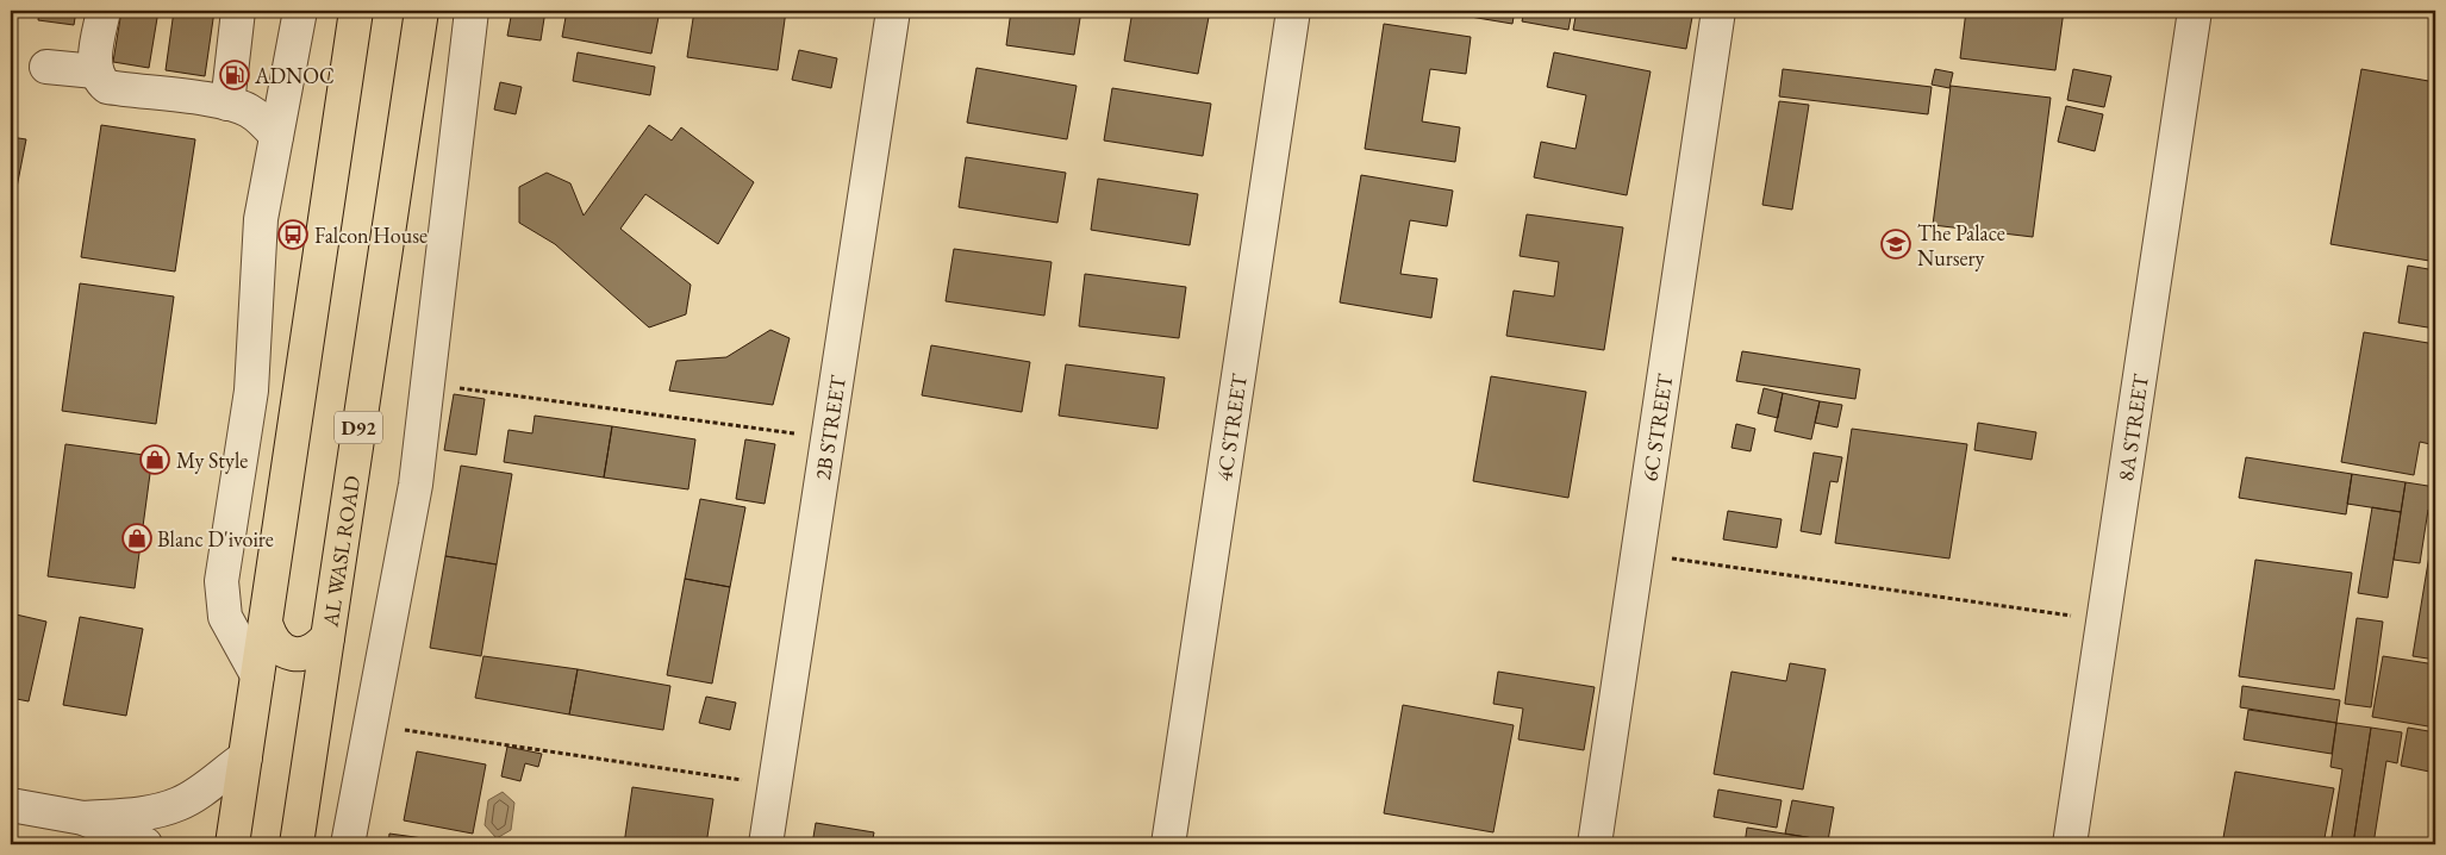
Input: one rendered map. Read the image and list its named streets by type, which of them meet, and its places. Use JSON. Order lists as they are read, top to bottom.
{
  "streets": {
    "main road": ["D92", "AL WASL ROAD"],
    "street": [
      "2B STREET",
      "4C STREET",
      "6C STREET",
      "8A STREET"
    ]
  },
  "places": {
    "fuel station": ["ADNOC"],
    "bus stop": ["Falcon House"],
    "school or university": ["The Palace Nursery"],
    "shop": ["My Style", "Blanc D'ivoire"]
  }
}
